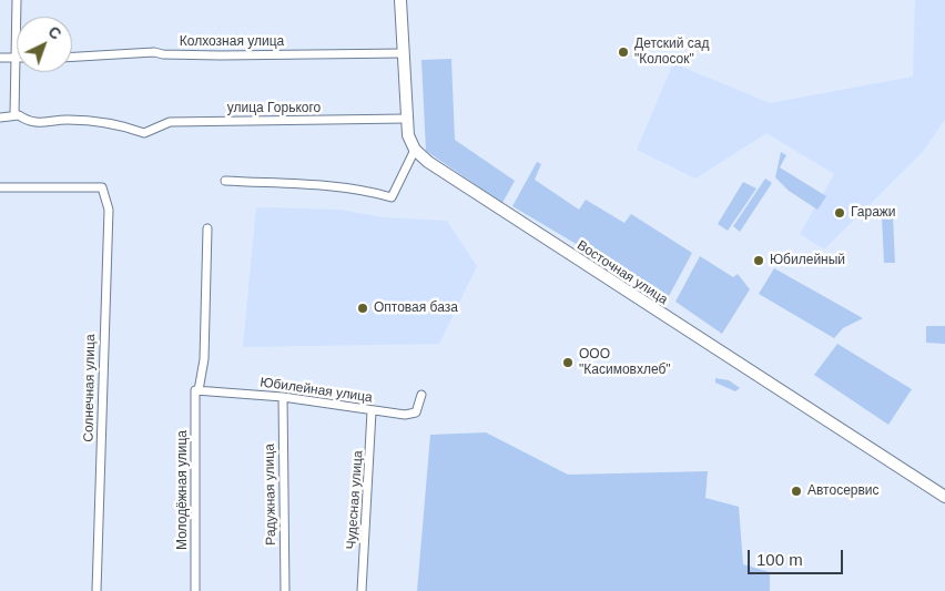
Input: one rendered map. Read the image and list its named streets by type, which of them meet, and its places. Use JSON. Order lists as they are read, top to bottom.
{
  "streets": {
    "main road": ["Восточная улица"],
    "street": [
      "Колхозная улица",
      "улица Горького",
      "Солнечная улица",
      "Юбилейная улица",
      "Молодёжная улица",
      "Радужная улица",
      "Чудесная улица"
    ]
  },
  "crossings": [
    ["Юбилейная улица", "Молодёжная улица"],
    ["Юбилейная улица", "Радужная улица"],
    ["Юбилейная улица", "Чудесная улица"]
  ],
  "places": [
    "Детский сад \"Колосок\"",
    "Гаражи",
    "Юбилейный",
    "Оптовая база",
    "ООО \"Касимовхлеб\"",
    "Автосервис"
  ],
  "scale_bar": "100 m",
  "north": "top right"
}
